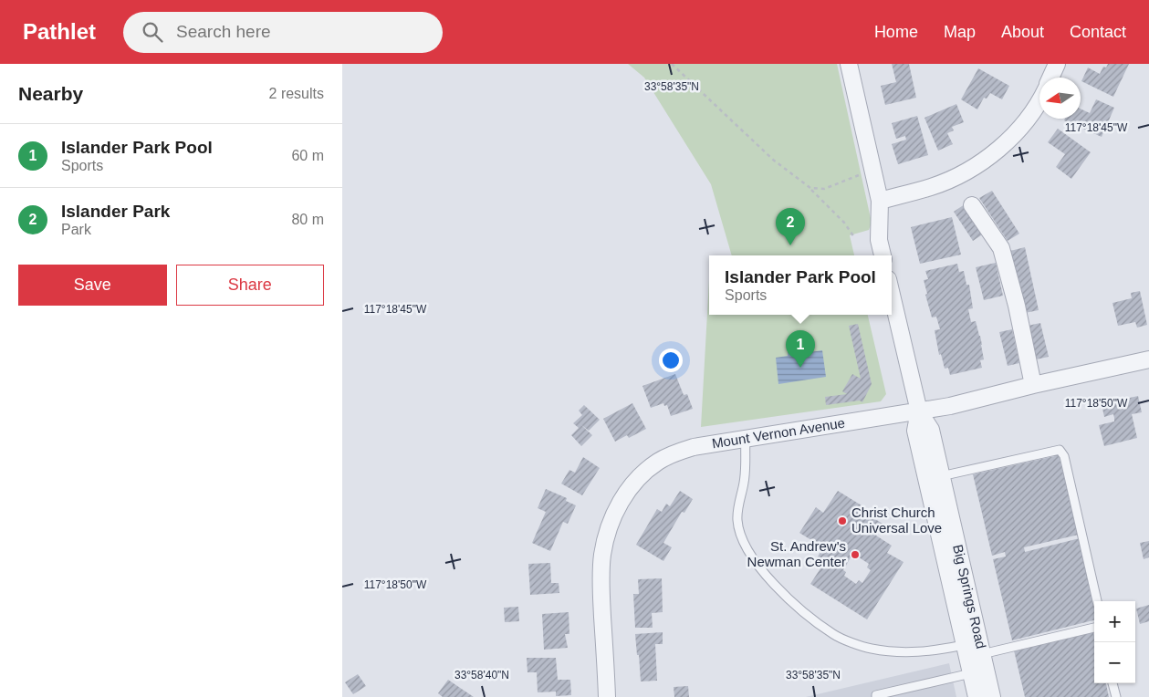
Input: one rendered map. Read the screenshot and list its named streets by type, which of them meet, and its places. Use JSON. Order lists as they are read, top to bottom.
{
  "streets": {
    "street": ["Mount Vernon Avenue", "Big Springs Road"]
  },
  "crossings": [
    ["Mount Vernon Avenue", "Big Springs Road"]
  ],
  "places": ["Christ Church Universal Love", "St. Andrew's Newman Center"],
  "north": "left",
  "page": {
    "header": "Pathlet",
    "search": "Search here",
    "nav": [
      "Home",
      "Map",
      "About",
      "Contact"
    ],
    "heading": ["Nearby", "2 results"],
    "list": [
      {
        "mark": "1",
        "name": "Islander Park Pool",
        "note": "Sports",
        "value": "60 m"
      },
      {
        "mark": "2",
        "name": "Islander Park",
        "note": "Park",
        "value": "80 m"
      }
    ],
    "pins": ["2", "1"],
    "buttons": ["Save", "Share"],
    "popup": ["Islander Park Pool", "Sports"],
    "map_buttons": ["+", "−"]
  },
  "coordinates": [
    "33°58'35\"N",
    "117°18'45\"W",
    "117°18'50\"W",
    "33°58'40\"N"
  ]
}
